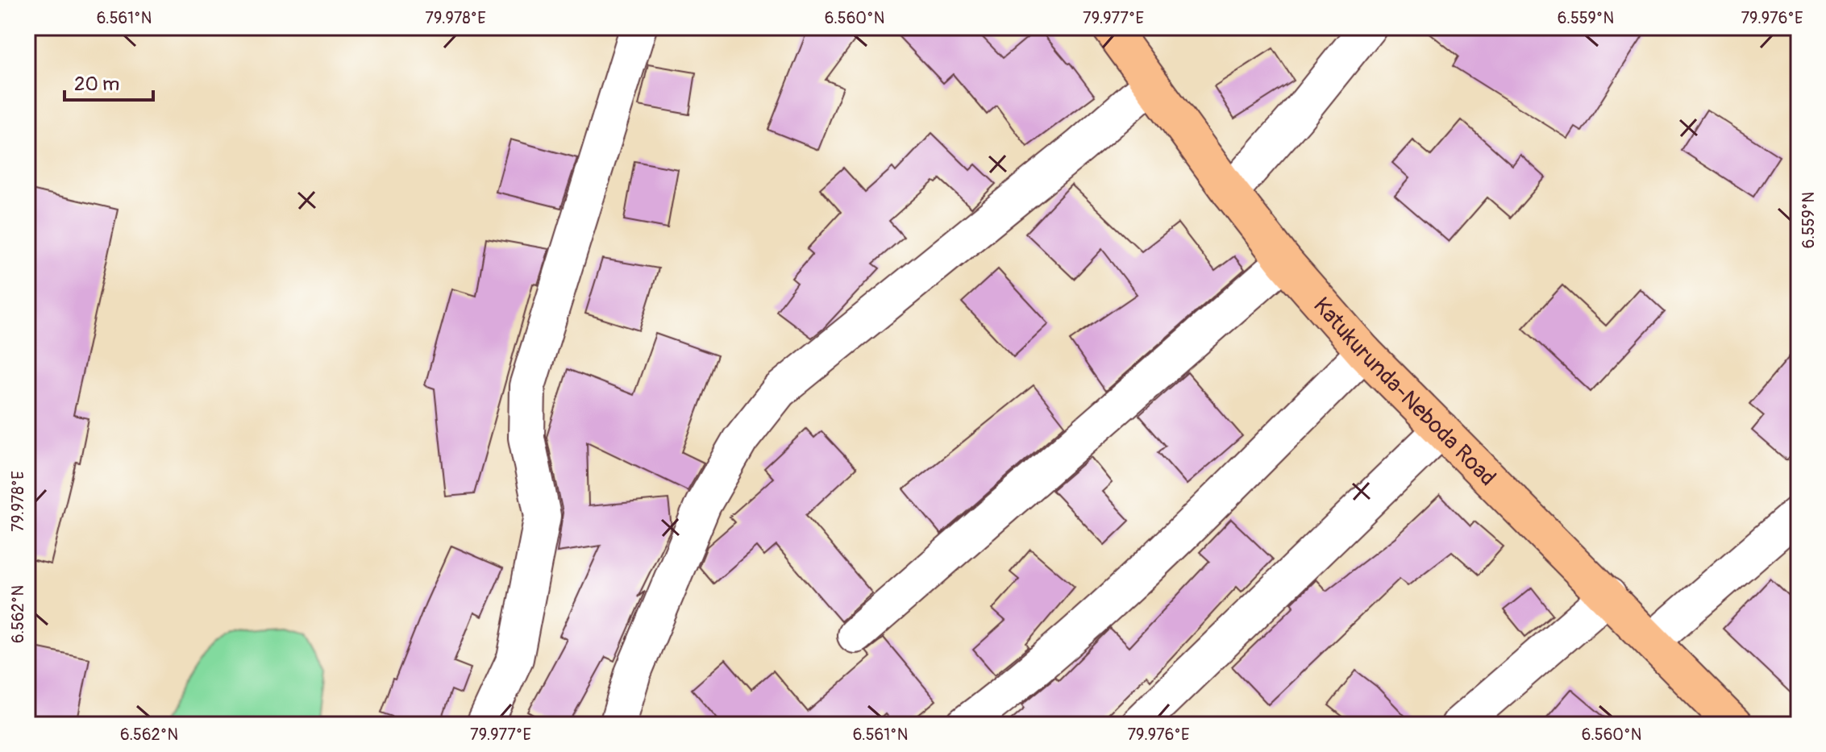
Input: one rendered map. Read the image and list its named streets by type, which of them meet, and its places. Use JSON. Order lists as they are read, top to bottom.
{
  "streets": {
    "main road": ["Katukurunda-Neboda Road"]
  },
  "scale_bar": "20 m",
  "coordinates": [
    "6.561°N",
    "79.978°E",
    "6.560°N",
    "79.977°E",
    "6.559°N",
    "79.976°E",
    "6.562°N"
  ]
}
